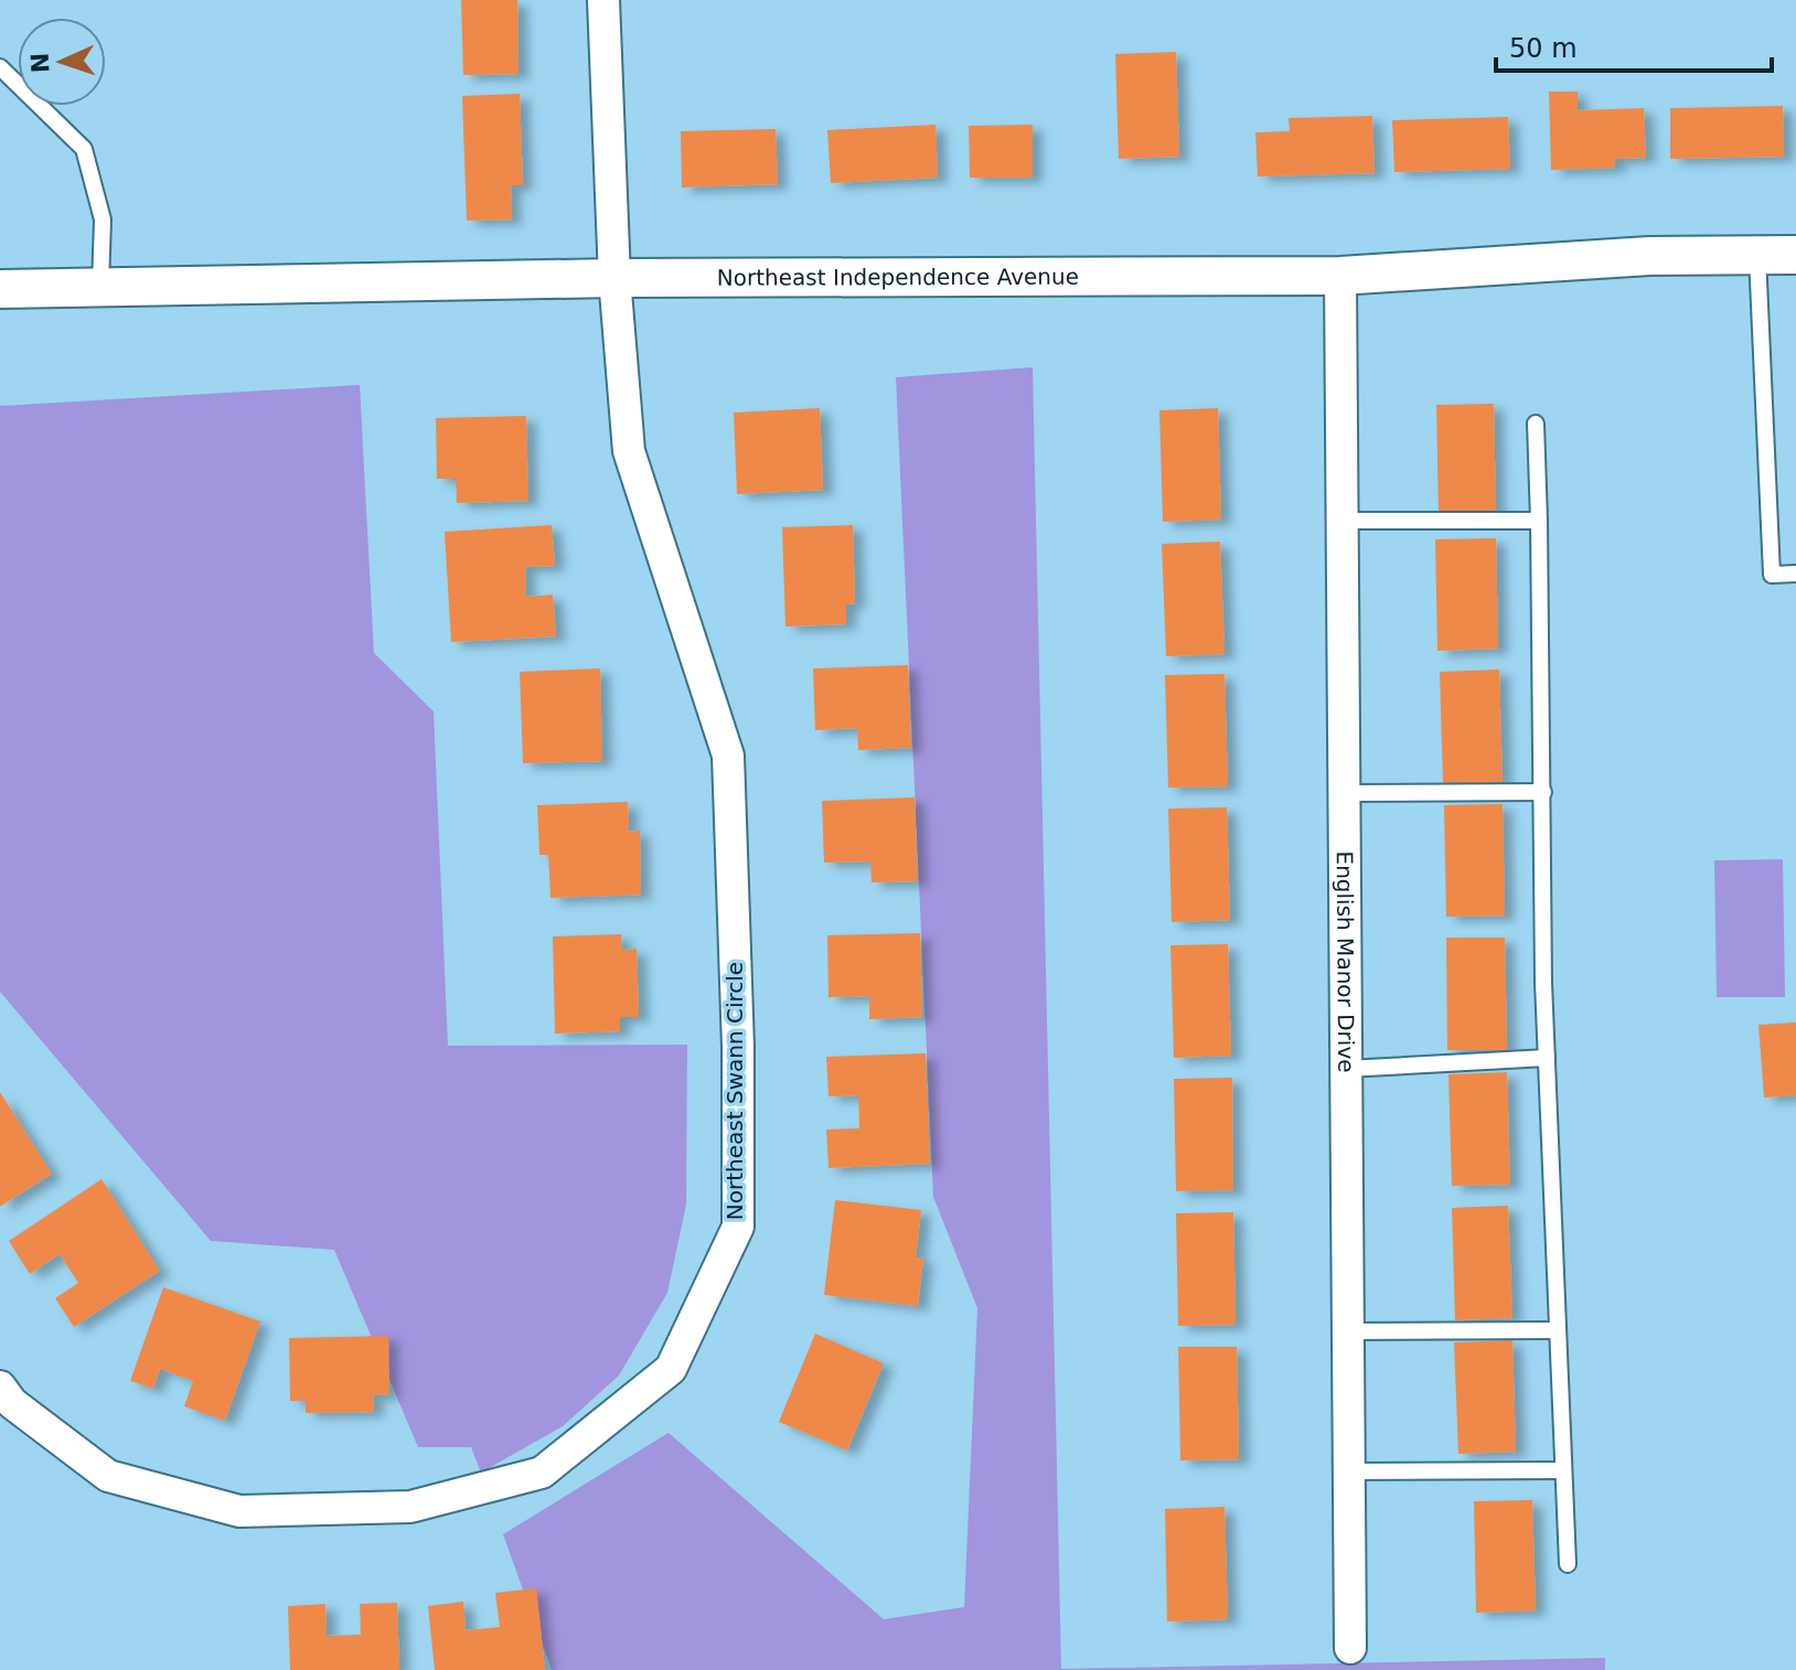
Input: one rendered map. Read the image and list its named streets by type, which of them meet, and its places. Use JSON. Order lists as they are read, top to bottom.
{
  "streets": {
    "street": ["Northeast Independence Avenue", "English Manor Drive", "Northeast Swann Circle"]
  },
  "crossings": [
    ["Northeast Independence Avenue", "English Manor Drive"],
    ["Northeast Independence Avenue", "Northeast Swann Circle"]
  ],
  "scale_bar": "50 m",
  "north": "left"
}
